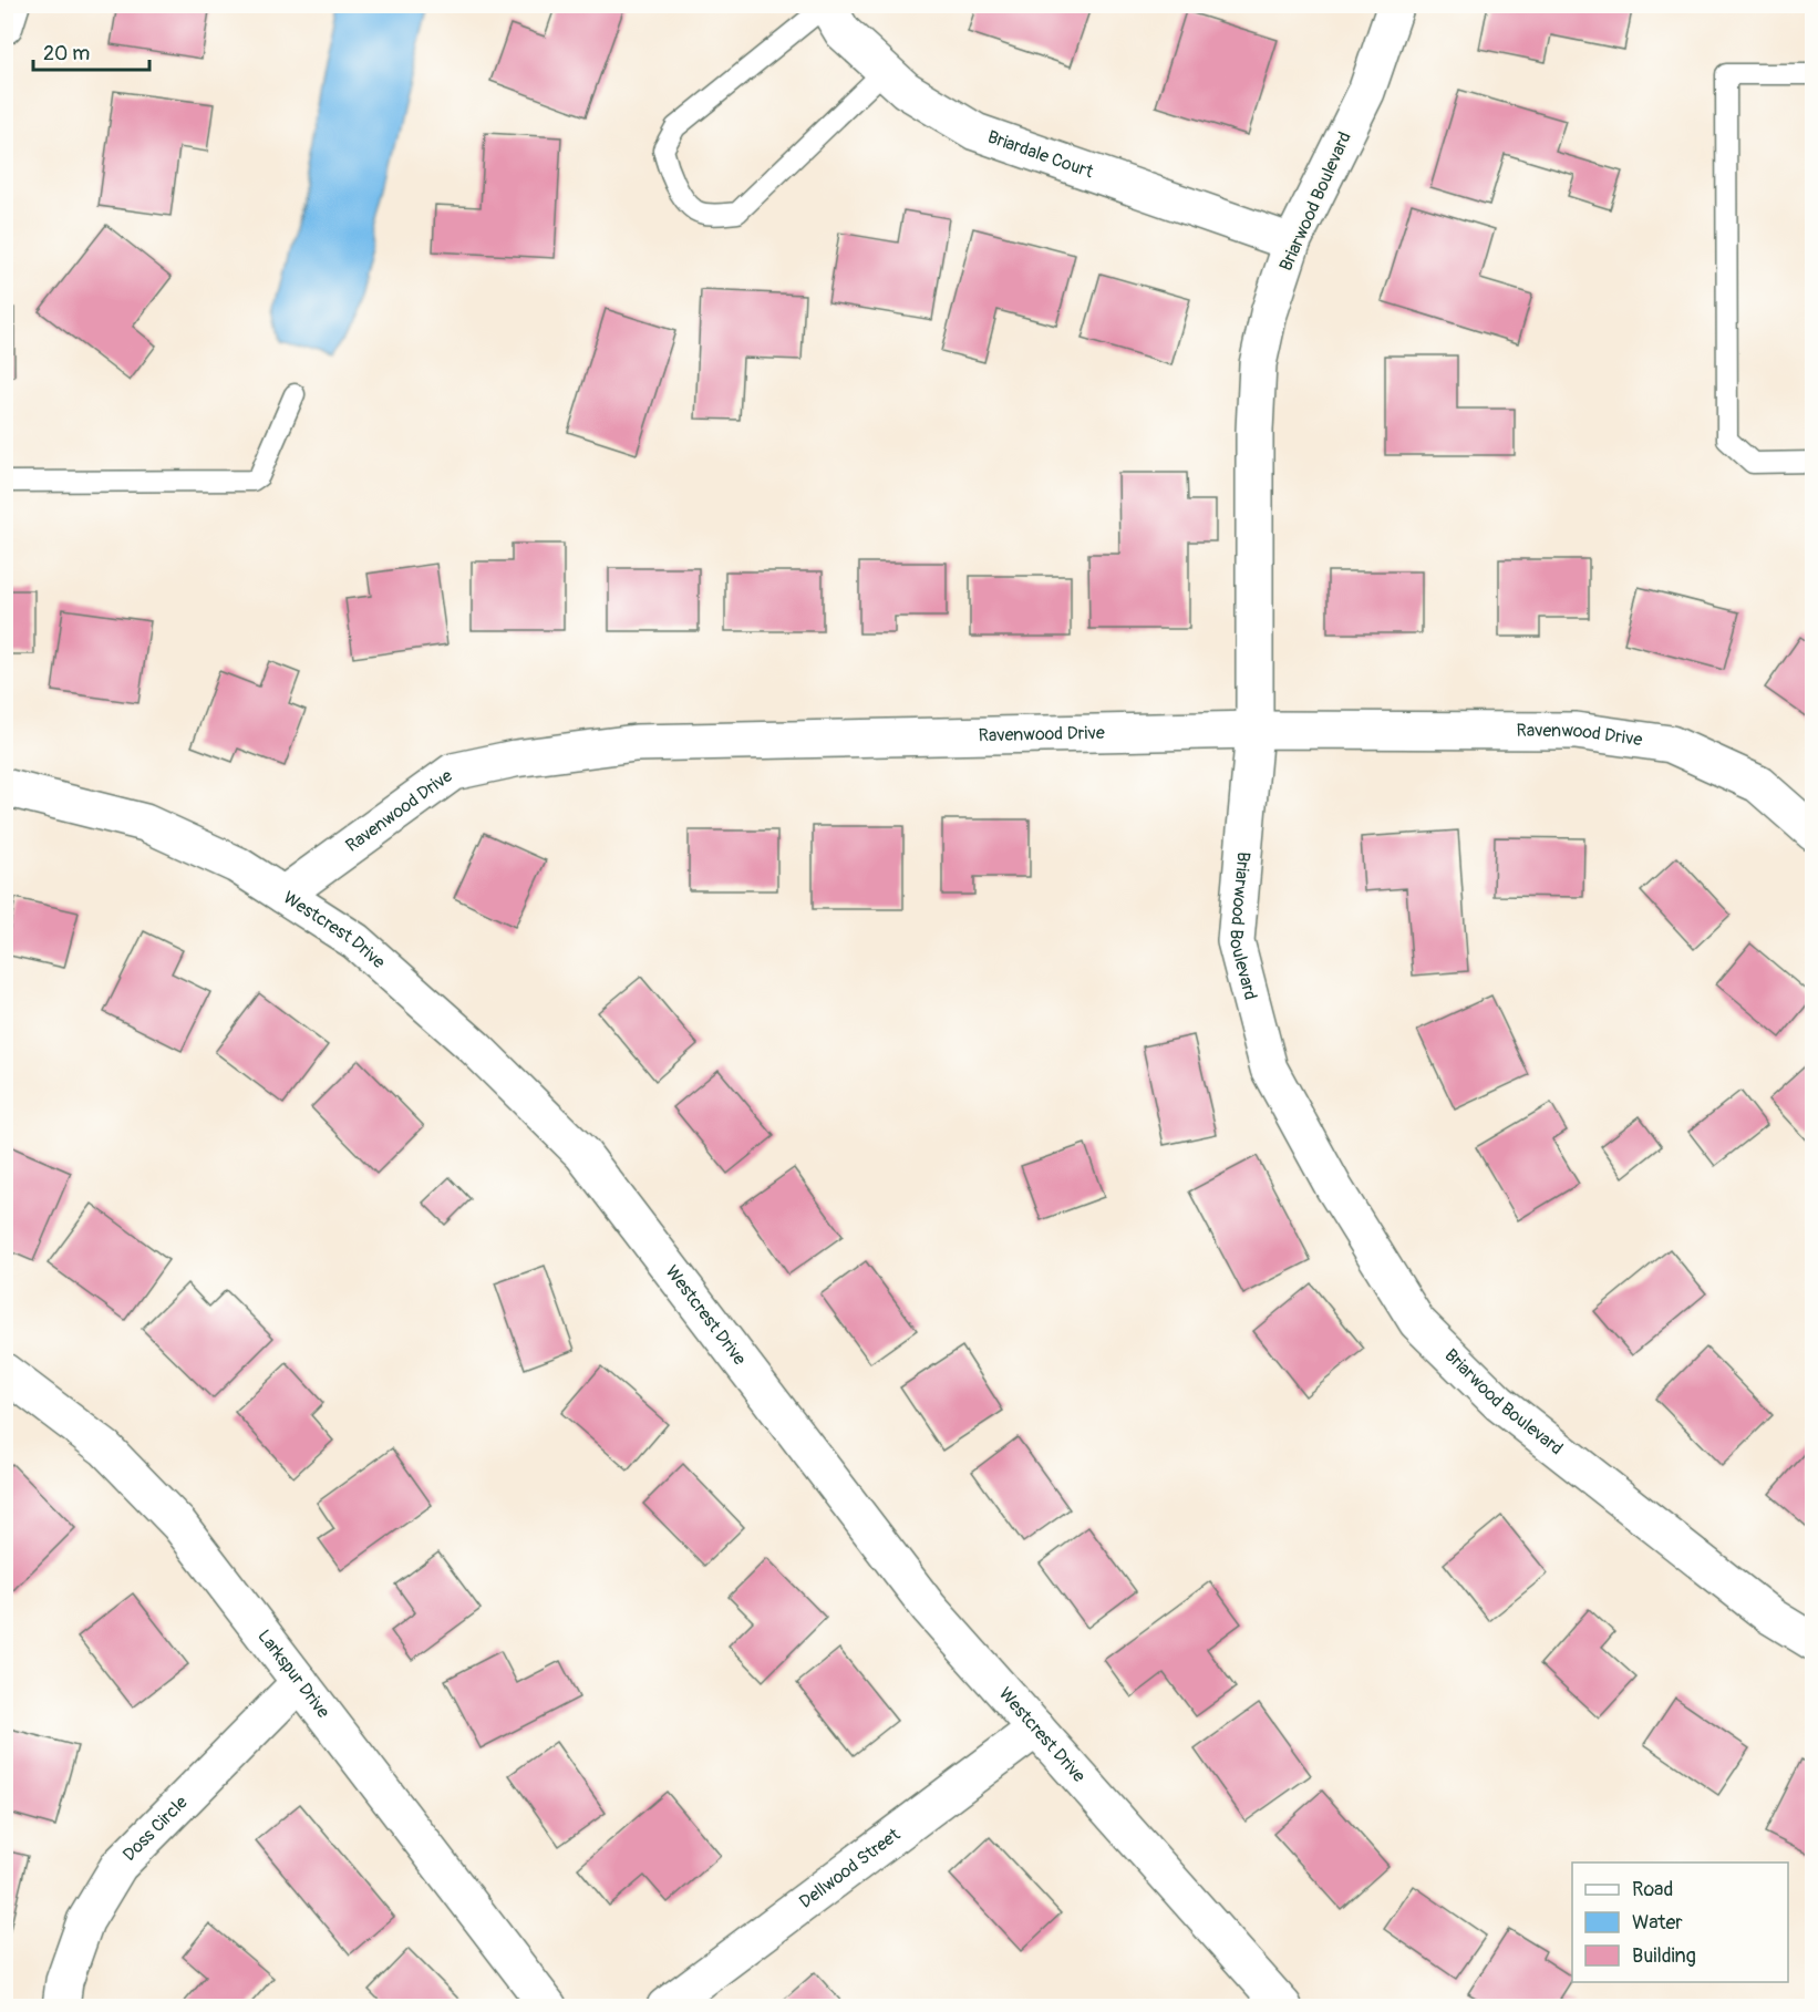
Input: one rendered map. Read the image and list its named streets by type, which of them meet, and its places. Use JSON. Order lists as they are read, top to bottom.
{
  "streets": {
    "street": [
      "Briardale Court",
      "Briarwood Boulevard",
      "Ravenwood Drive",
      "Westcrest Drive",
      "Larkspur Drive",
      "Doss Circle",
      "Dellwood Street"
    ]
  },
  "crossings": [
    ["Briardale Court", "Briarwood Boulevard"],
    ["Briarwood Boulevard", "Ravenwood Drive"],
    ["Ravenwood Drive", "Westcrest Drive"],
    ["Westcrest Drive", "Dellwood Street"],
    ["Larkspur Drive", "Doss Circle"]
  ],
  "legend": ["Road", "Water", "Building"],
  "scale_bar": "20 m"
}
